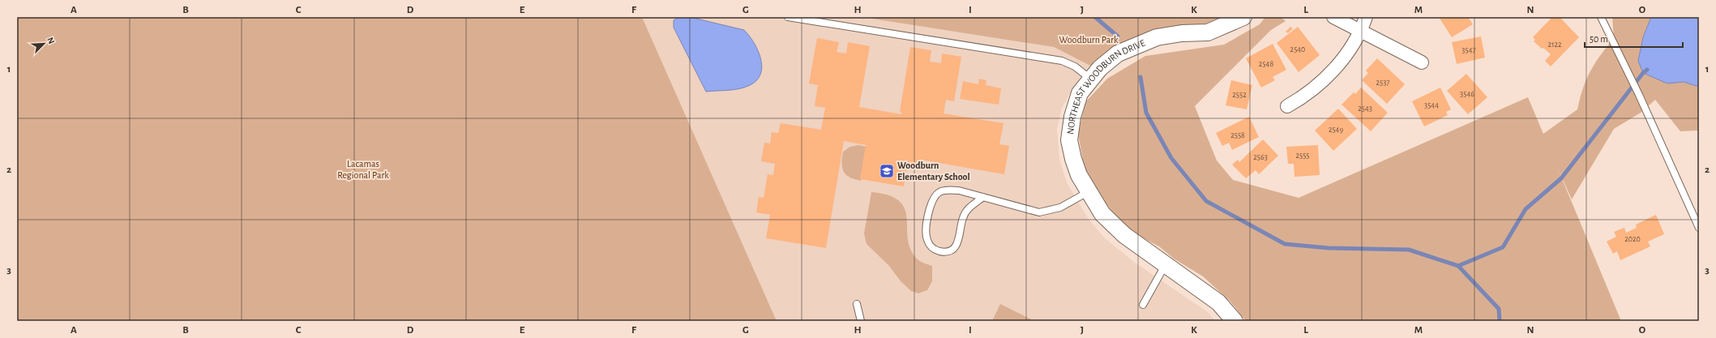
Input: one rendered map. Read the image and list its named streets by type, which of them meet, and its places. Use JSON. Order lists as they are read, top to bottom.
{
  "streets": {
    "street": ["NORTHEAST WOODBURN DRIVE"]
  },
  "parks": ["Woodburn Park", "Lacamas Regional Park"],
  "places": {
    "school or university": ["Woodburn Elementary School"]
  },
  "house_numbers": [
    "2122",
    "2540",
    "3547",
    "2548",
    "2537",
    "3546",
    "2552",
    "3544",
    "2543",
    "2549",
    "2558",
    "2555",
    "2563",
    "2020"
  ],
  "scale_bar": "50 m",
  "north": "top right",
  "grid": {
    "columns": [
      "A",
      "B",
      "C",
      "D",
      "E",
      "F",
      "G",
      "H",
      "I",
      "J",
      "K",
      "L",
      "M",
      "N",
      "O"
    ],
    "rows": ["1", "2", "3"]
  }
}
